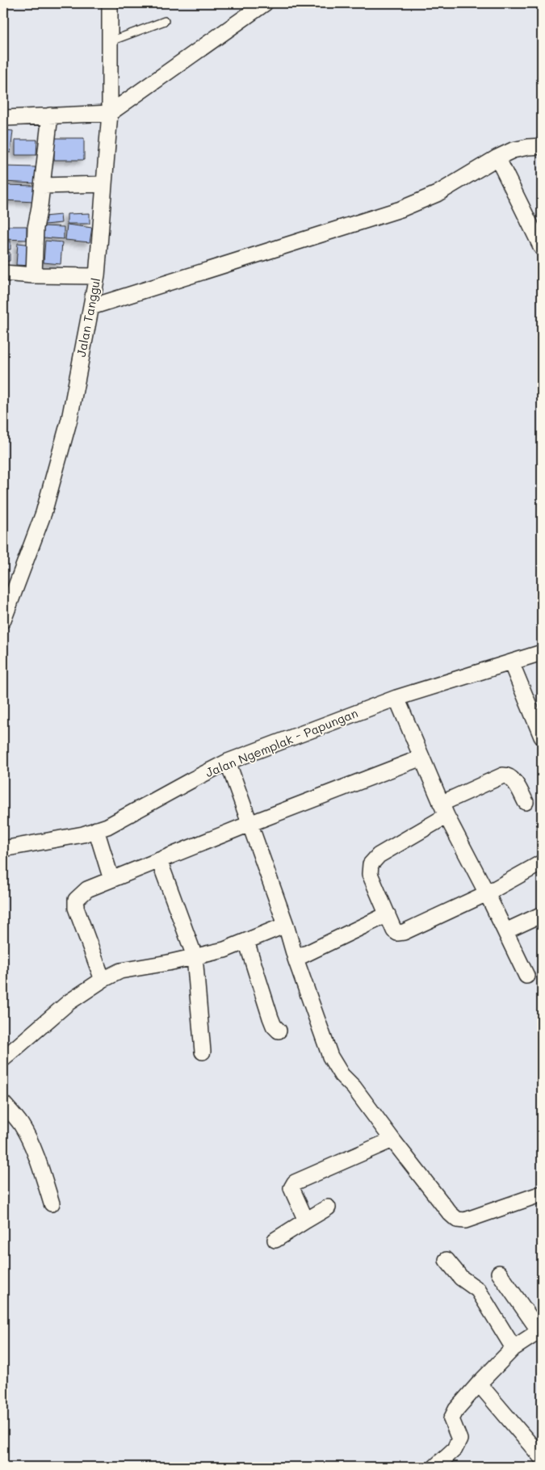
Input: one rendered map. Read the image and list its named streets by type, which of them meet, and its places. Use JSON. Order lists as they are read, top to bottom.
{
  "streets": {
    "street": ["Jalan Tanggul", "Jalan Ngemplak - Papungan"]
  }
}
